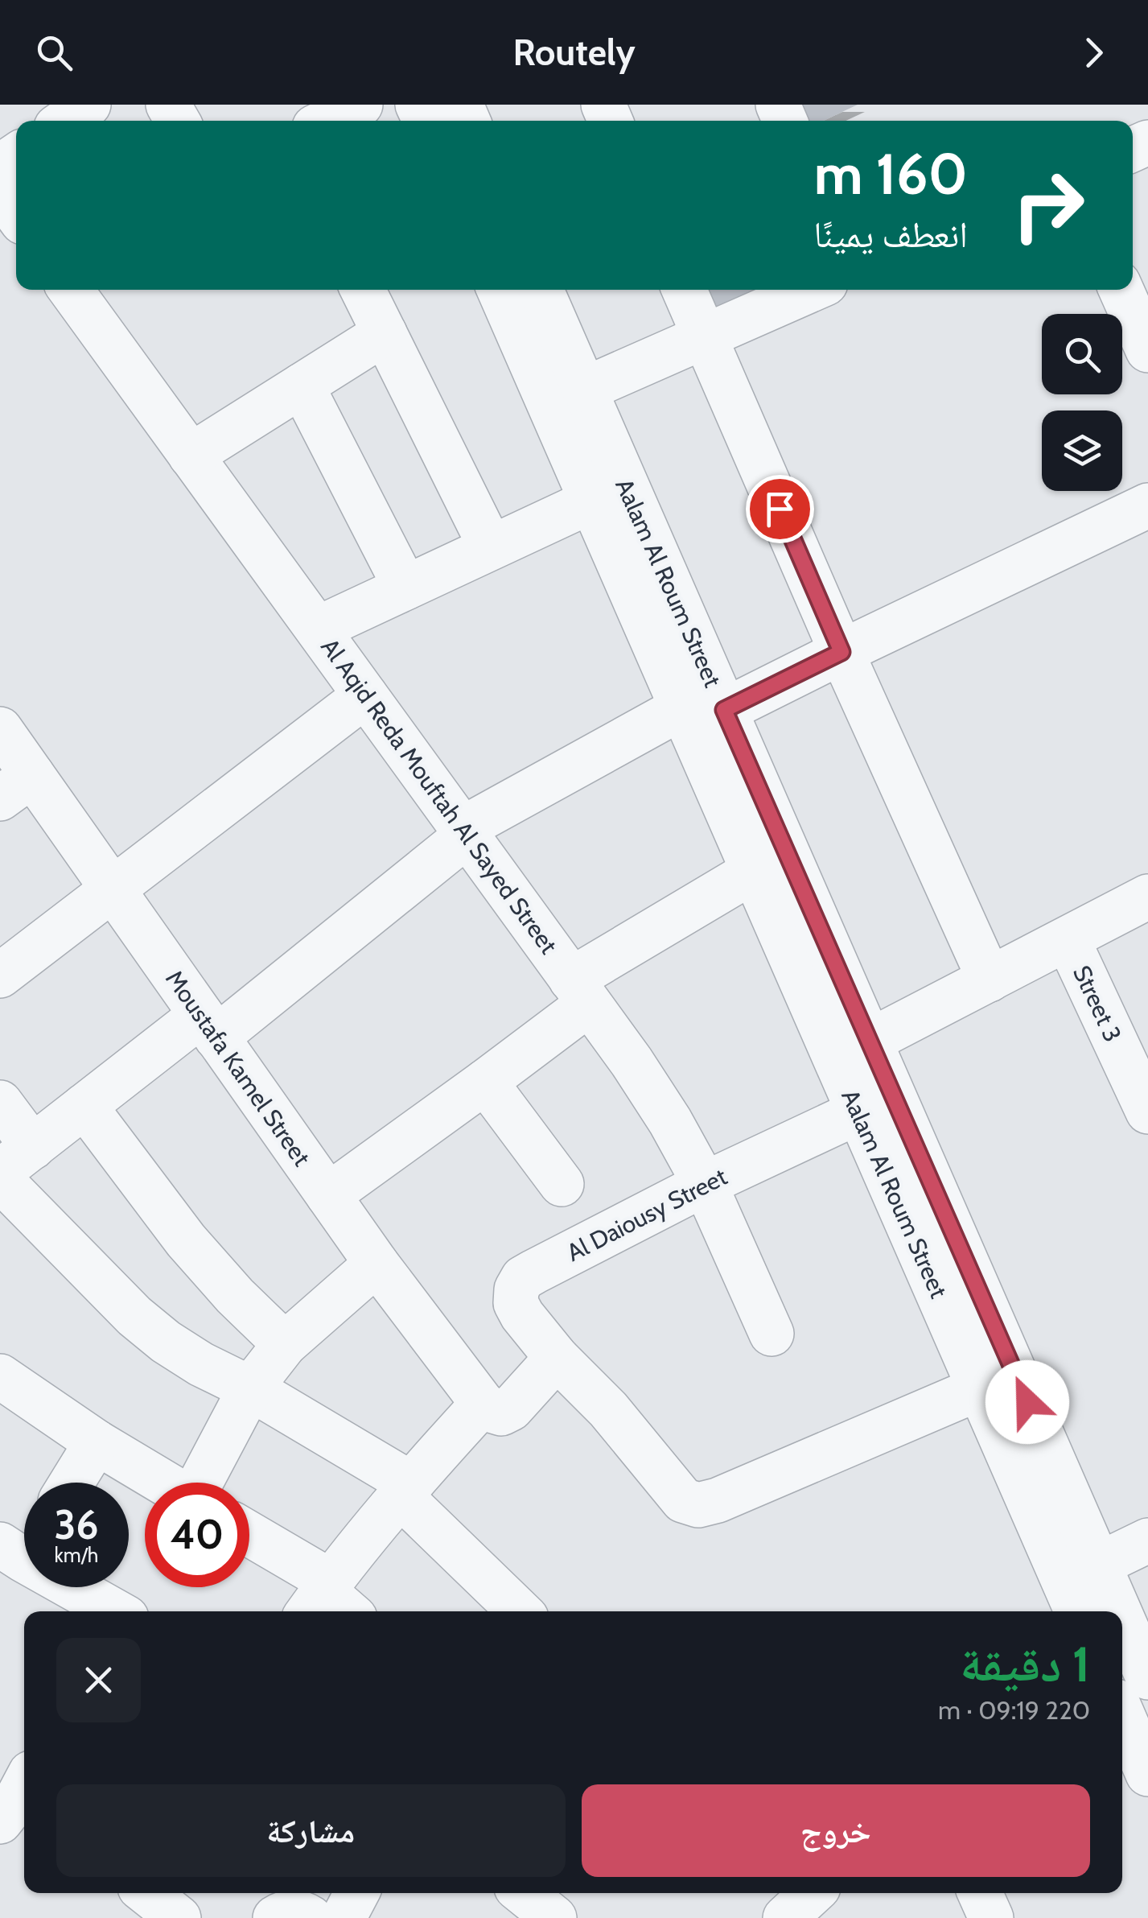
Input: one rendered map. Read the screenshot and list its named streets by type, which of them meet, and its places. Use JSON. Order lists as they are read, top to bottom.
{
  "streets": {
    "street": [
      "Aalam Al Roum Street",
      "Al Aqid Reda Mouftah Al Sayed Street",
      "Street 3",
      "Moustafa Kamel Street",
      "Al Daiousy Street"
    ]
  },
  "crossings": [
    ["Aalam Al Roum Street", "Al Daiousy Street"],
    ["Al Aqid Reda Mouftah Al Sayed Street", "Al Daiousy Street"]
  ],
  "page": {
    "header": "Routely",
    "turn": ["160 m", "انعطف يمينًا"],
    "speed": "36 km/h",
    "limit": "40",
    "heading": ["1 دقيقة", "220 m · 09:19"],
    "buttons": ["خروج", "مشاركة"]
  }
}
